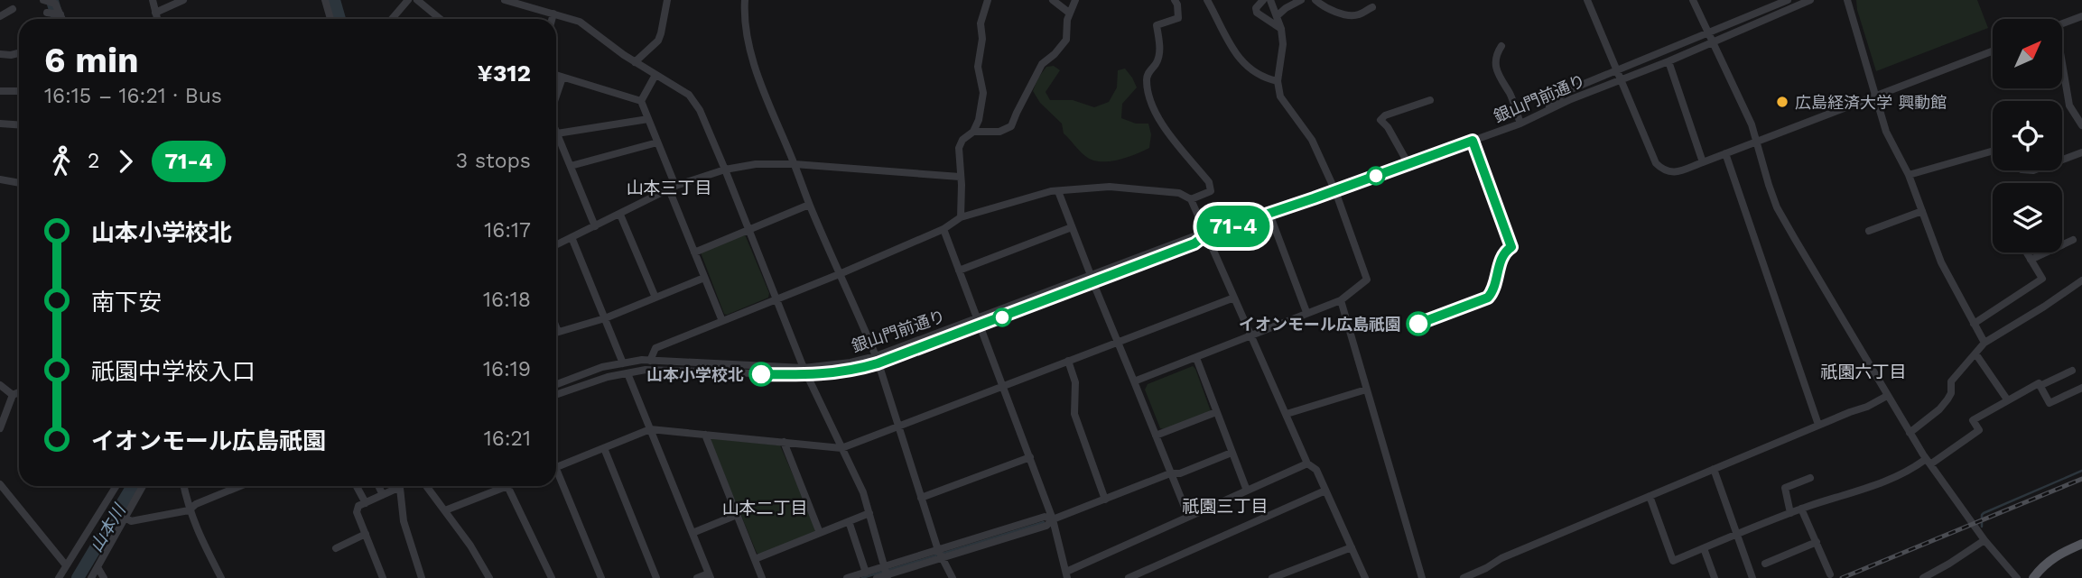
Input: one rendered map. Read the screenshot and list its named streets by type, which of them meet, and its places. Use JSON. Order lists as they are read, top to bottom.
{
  "streets": {
    "street": ["銀山門前通り"]
  },
  "districts": [
    "山本三丁目",
    "祇園六丁目",
    "祇園三丁目",
    "山本二丁目"
  ],
  "water": ["山本川"],
  "places": ["広島経済大学 興動館", "イオンモール広島祇園", "山本小学校北"],
  "lines": ["bus line 71-4"],
  "north": "top right",
  "page": {
    "on_map": "71-4",
    "heading": ["6 min", "16:15 – 16:21 · Bus", "¥312"],
    "legs": ["2", "71-4", "3 stops"],
    "list": [
      {
        "name": "山本小学校北",
        "value": "16:17"
      },
      {
        "name": "南下安",
        "value": "16:18"
      },
      {
        "name": "祇園中学校入口",
        "value": "16:19"
      },
      {
        "name": "イオンモール広島祇園",
        "value": "16:21"
      }
    ]
  }
}
